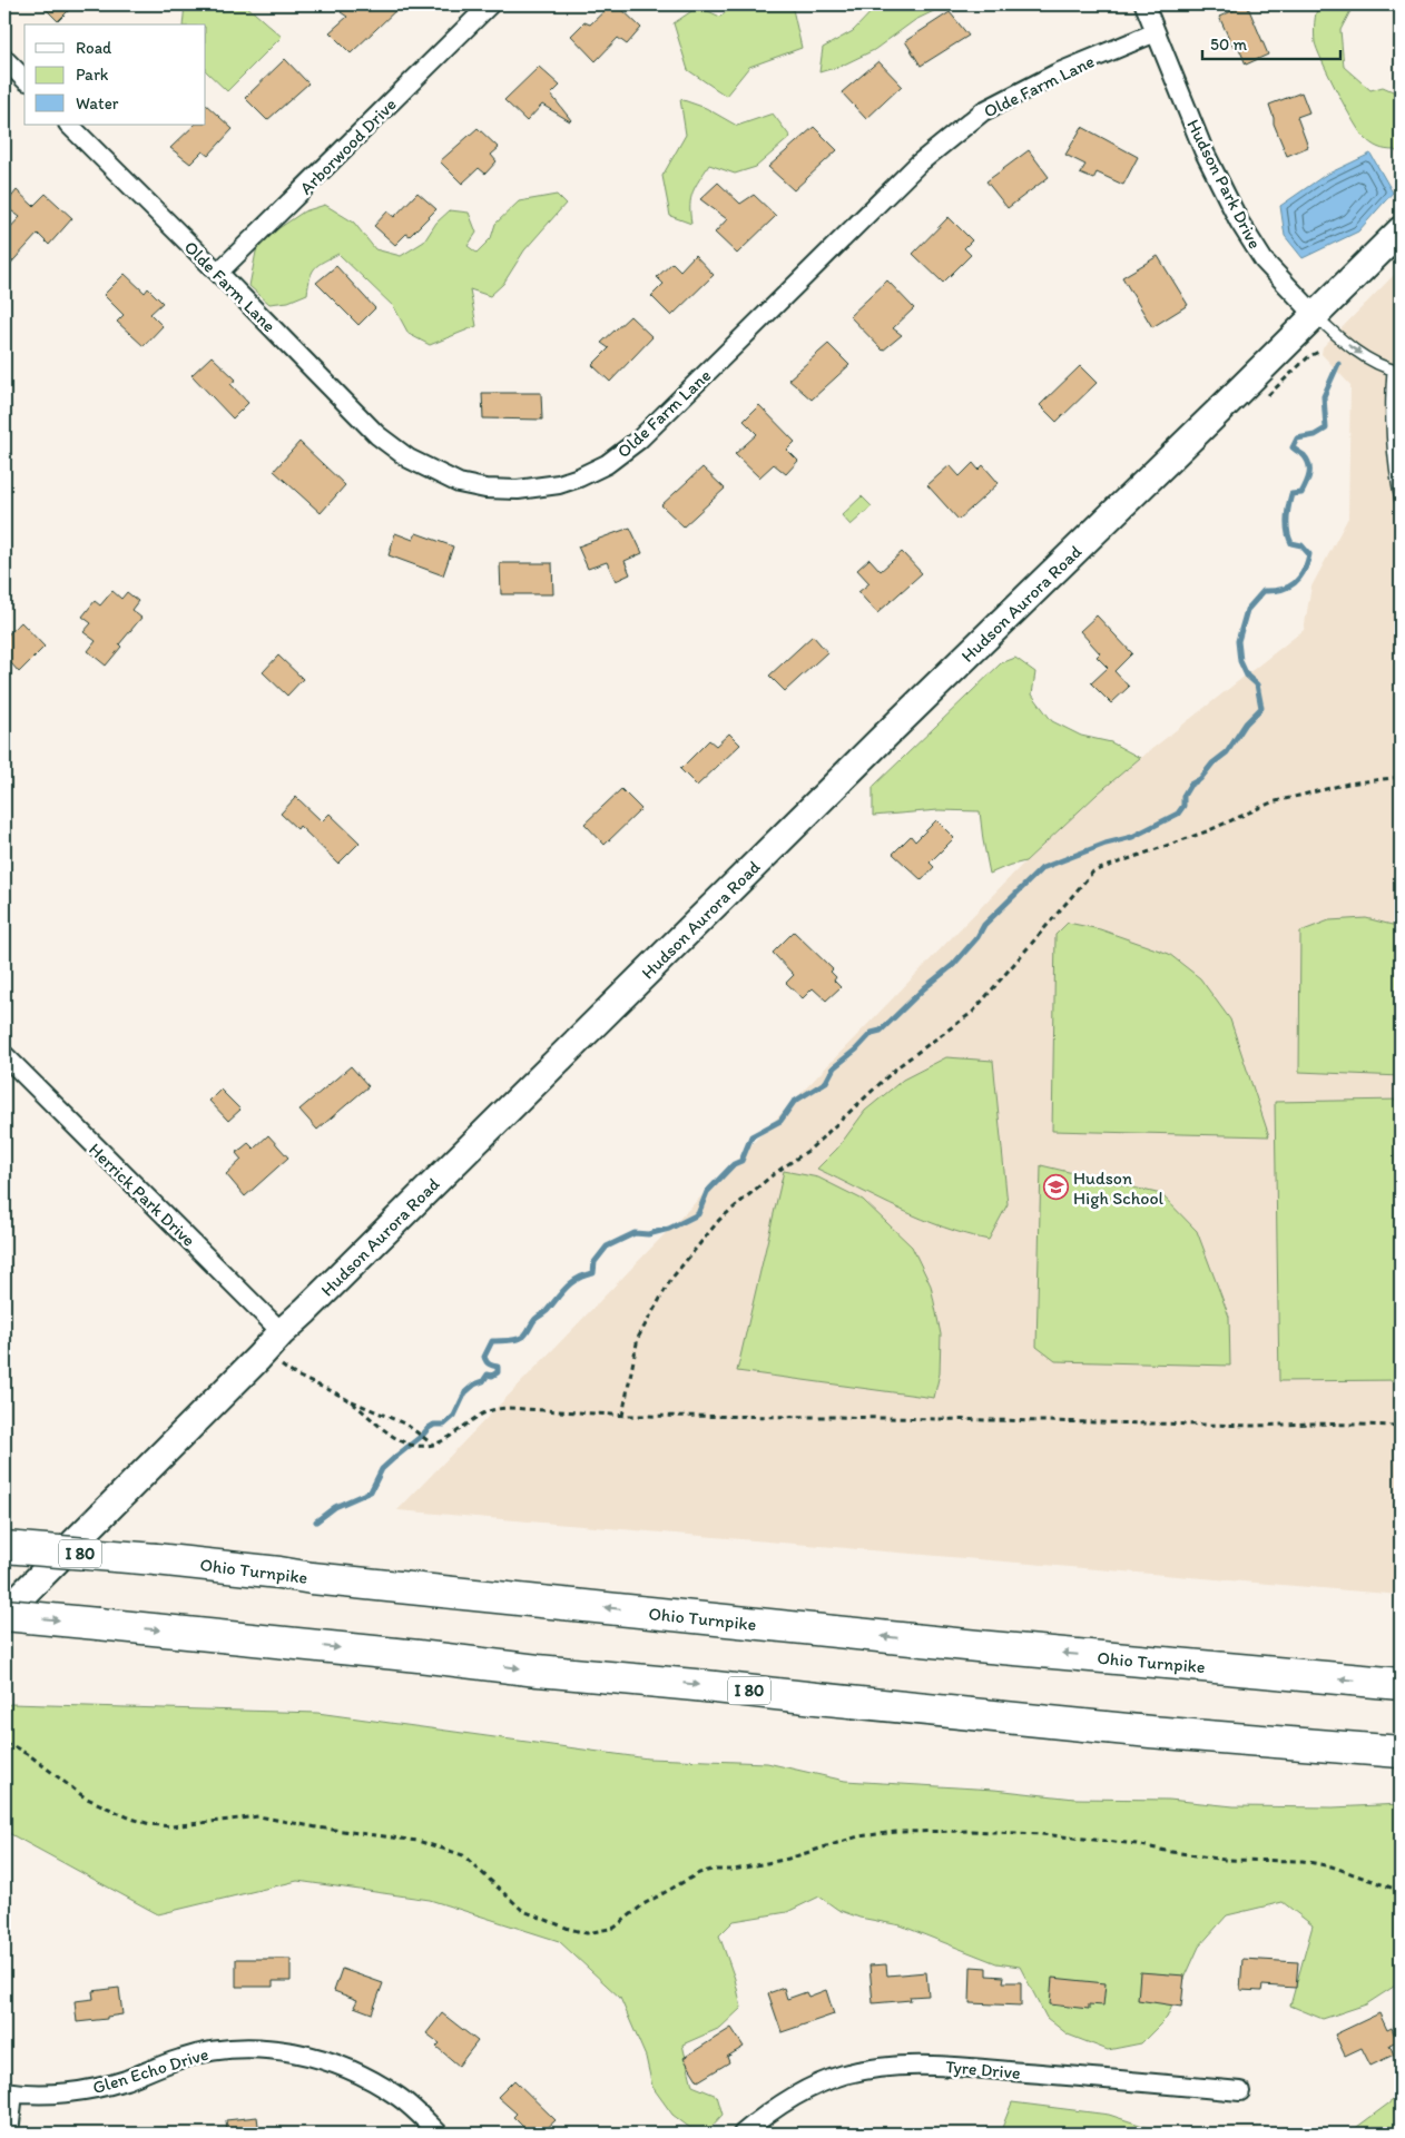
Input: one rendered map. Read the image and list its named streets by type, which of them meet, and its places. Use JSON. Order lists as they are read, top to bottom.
{
  "streets": {
    "highway": ["I 80", "Ohio Turnpike"],
    "street": [
      "Olde Farm Lane",
      "Arborwood Drive",
      "Hudson Park Drive",
      "Hudson Aurora Road",
      "Herrick Park Drive",
      "Tyre Drive",
      "Glen Echo Drive"
    ]
  },
  "crossings": [
    ["Olde Farm Lane", "Arborwood Drive"],
    ["Olde Farm Lane", "Hudson Park Drive"],
    ["Hudson Park Drive", "Hudson Aurora Road"],
    ["Hudson Aurora Road", "Herrick Park Drive"],
    ["Hudson Aurora Road", "I 80"]
  ],
  "places": {
    "school or university": ["Hudson High School"]
  },
  "legend": ["Road", "Park", "Water"],
  "scale_bar": "50 m"
}
